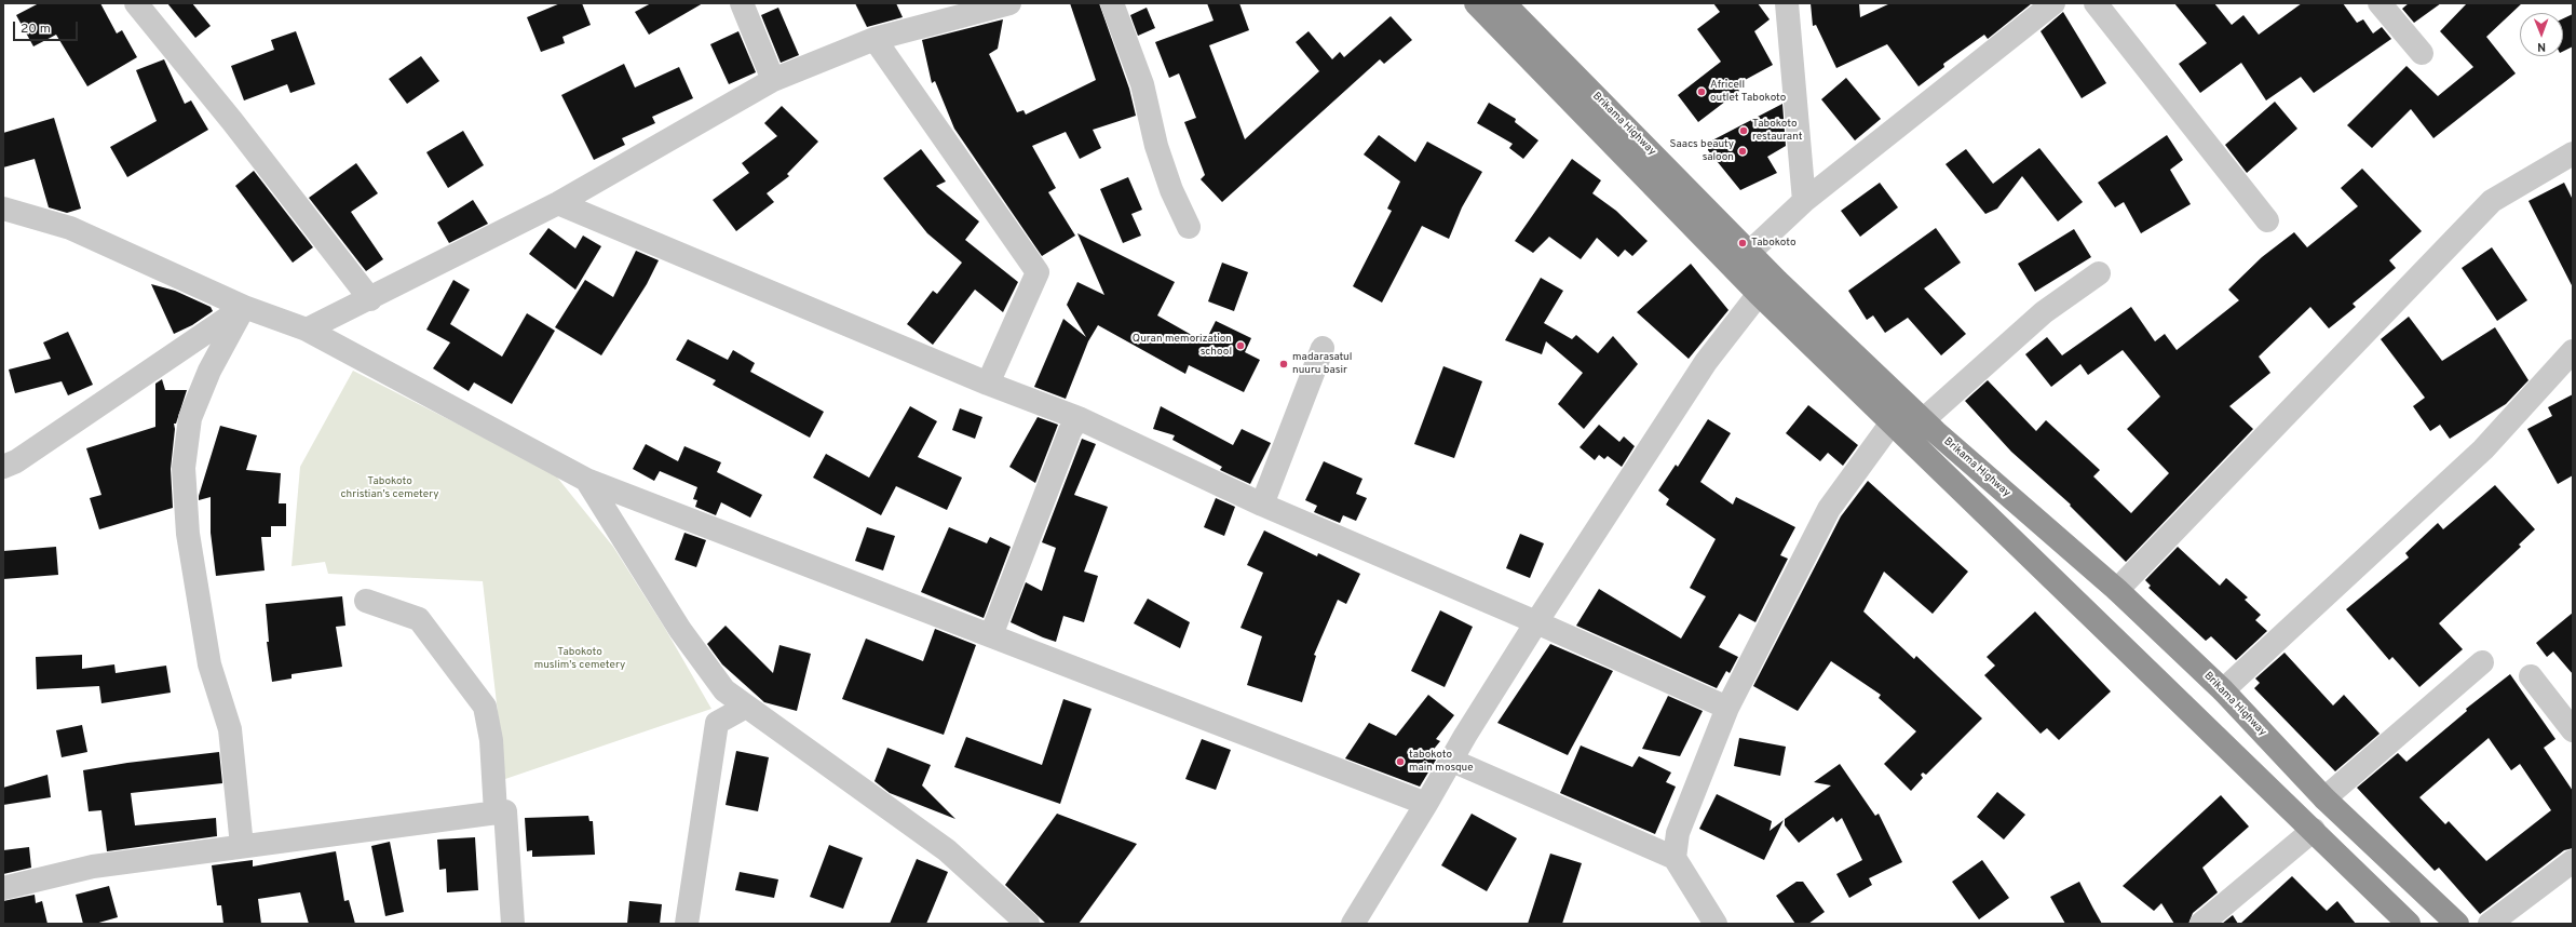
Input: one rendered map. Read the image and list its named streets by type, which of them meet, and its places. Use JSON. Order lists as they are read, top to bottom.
{
  "streets": {
    "highway": ["Brikama Highway"]
  },
  "parks": ["Tabokoto christian's cemetery", "Tabokoto muslim's cemetery"],
  "places": [
    "Africell outlet Tabokoto",
    "Tabokoto restaurant",
    "Saacs beauty saloon",
    "Tabokoto",
    "Quran memorization school",
    "madarasatul nuuru basir",
    "tabokoto main mosque"
  ],
  "scale_bar": "20 m",
  "north": "bottom"
}
